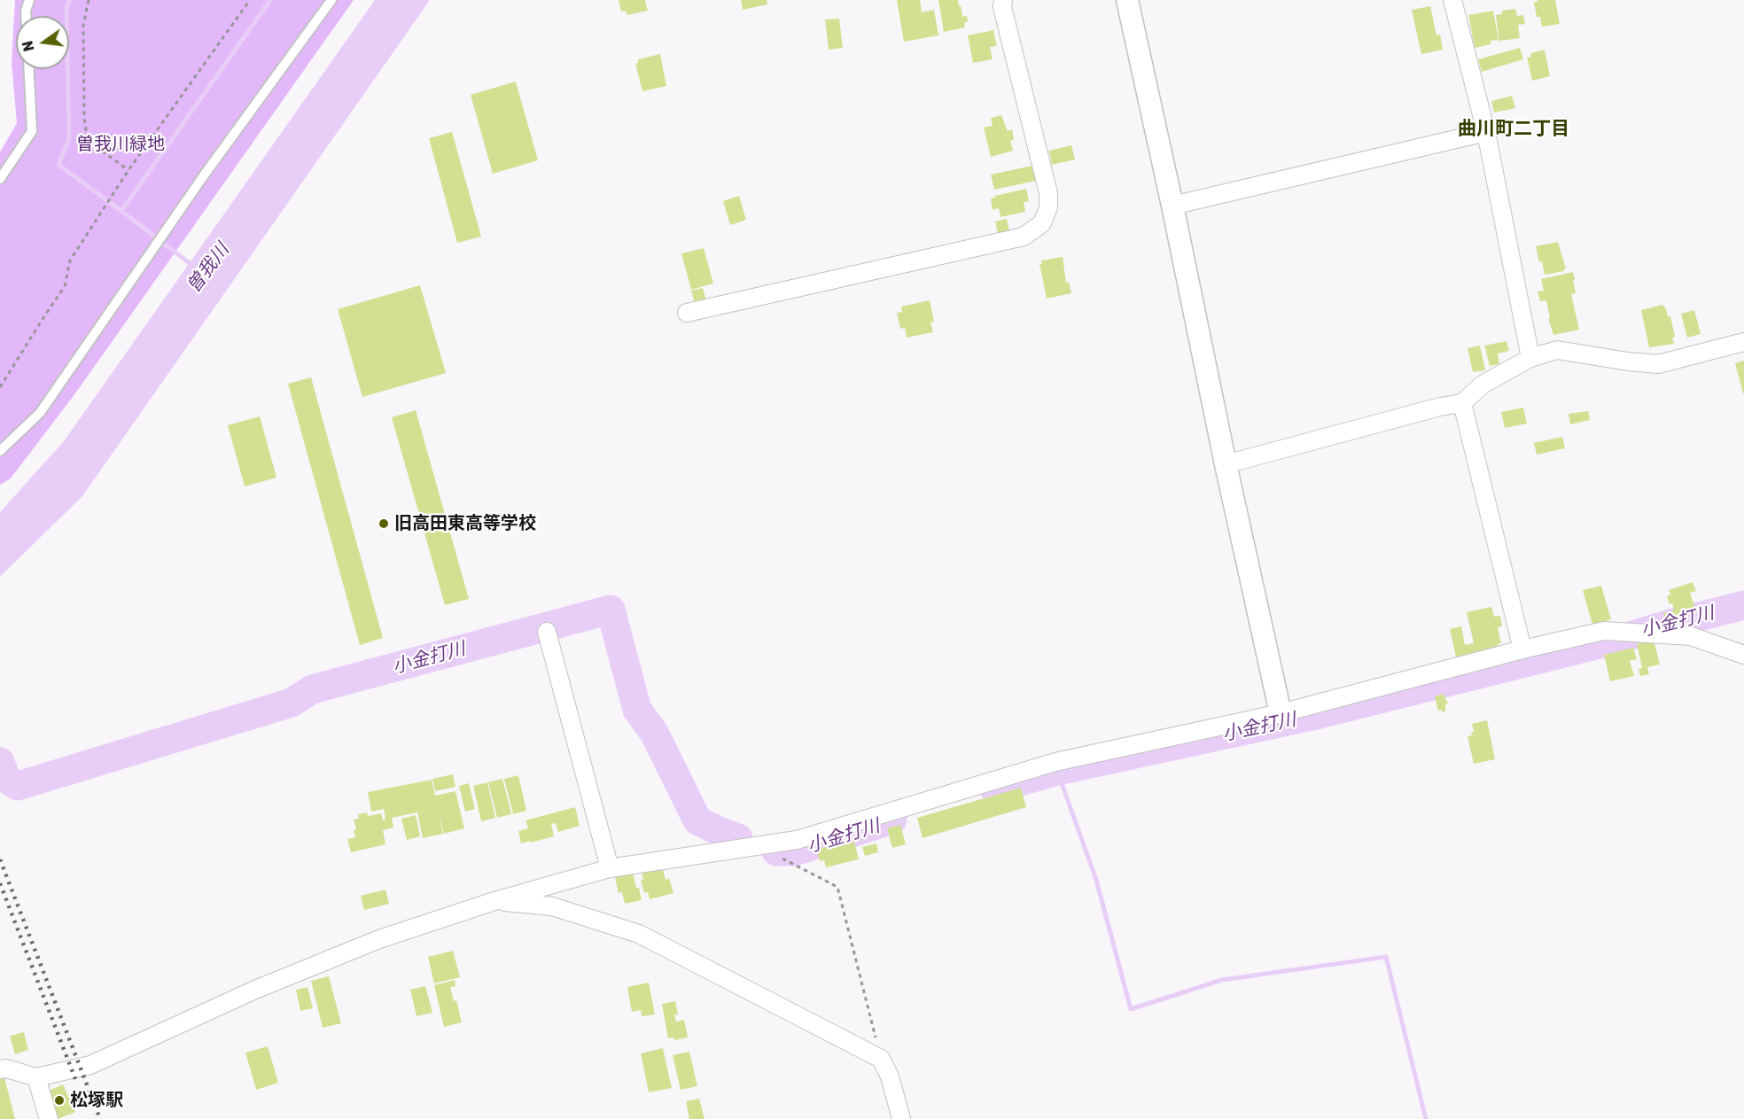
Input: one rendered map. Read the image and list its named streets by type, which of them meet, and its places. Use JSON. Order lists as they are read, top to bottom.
{
  "districts": ["曲川町二丁目"],
  "water": ["曽我川", "小金打川"],
  "parks": ["曽我川緑地"],
  "places": ["旧高田東高等学校", "松塚駅"],
  "north": "left"
}
